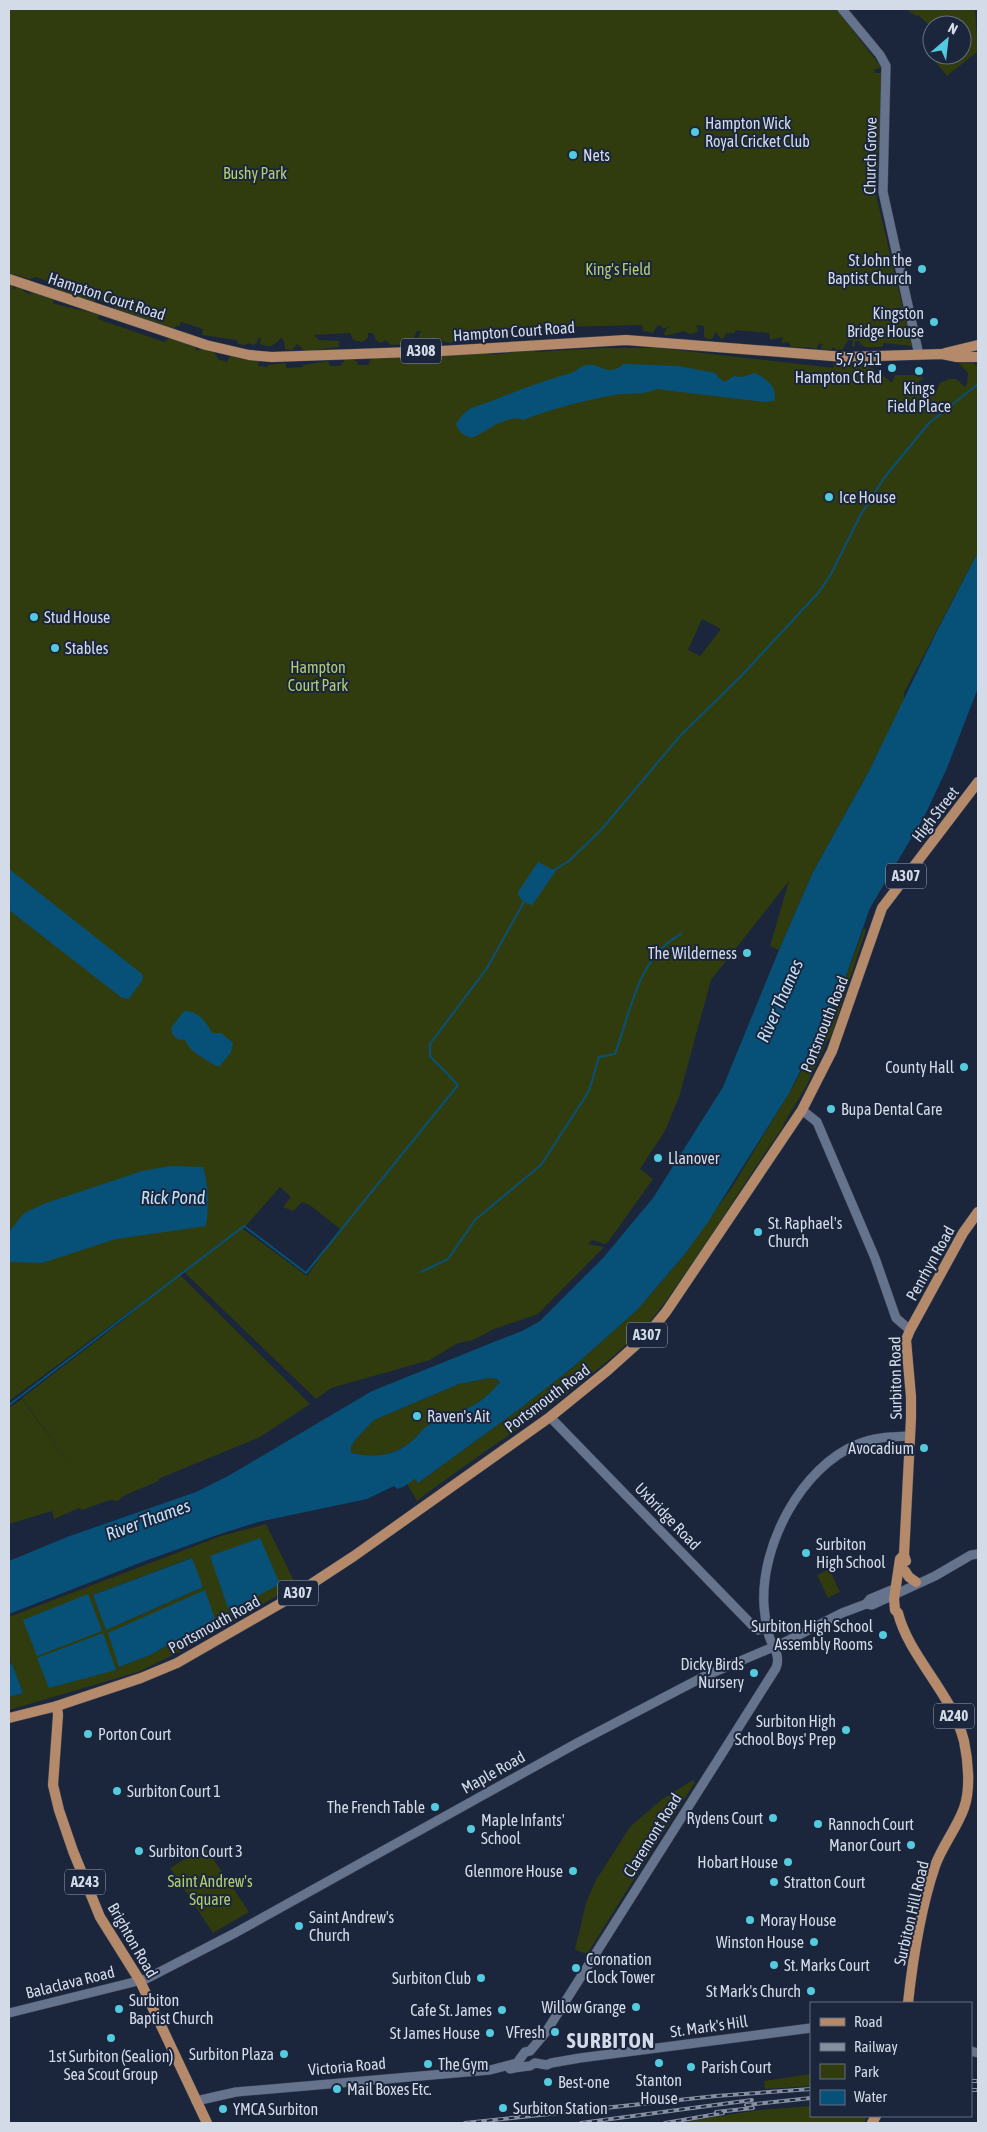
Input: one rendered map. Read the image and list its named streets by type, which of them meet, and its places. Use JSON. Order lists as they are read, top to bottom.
{
  "streets": {
    "main road": [
      "Church Grove",
      "Hampton Court Road",
      "A308",
      "High Street",
      "A307",
      "Portsmouth Road",
      "Penrhyn Road",
      "Surbiton Road",
      "Uxbridge Road",
      "A240",
      "Maple Road",
      "Claremont Road",
      "A243",
      "Surbiton Hill Road",
      "Brighton Road",
      "Balaclava Road",
      "St. Mark's Hill",
      "Victoria Road"
    ]
  },
  "crossings": [
    ["Church Grove", "Hampton Court Road"],
    ["High Street", "Portsmouth Road"],
    ["Portsmouth Road", "Surbiton Road"],
    ["Portsmouth Road", "Uxbridge Road"],
    ["Portsmouth Road", "Brighton Road"],
    ["Penrhyn Road", "Surbiton Road"],
    ["Surbiton Road", "Maple Road"],
    ["Surbiton Road", "Surbiton Hill Road"],
    ["Maple Road", "Claremont Road"],
    ["Maple Road", "Surbiton Hill Road"],
    ["Maple Road", "Brighton Road"],
    ["Maple Road", "Balaclava Road"],
    ["Claremont Road", "St. Mark's Hill"],
    ["Claremont Road", "Victoria Road"],
    ["Brighton Road", "Balaclava Road"],
    ["Brighton Road", "Victoria Road"],
    ["St. Mark's Hill", "Victoria Road"]
  ],
  "districts": ["SURBITON"],
  "water": ["River Thames", "Rick Pond"],
  "parks": [
    "Bushy Park",
    "King's Field",
    "Hampton Court Park",
    "Saint Andrew's Square"
  ],
  "places": [
    "Hampton Wick Royal Cricket Club",
    "Nets",
    "St John the Baptist Church",
    "Kingston Bridge House",
    "5,7,9,11 Hampton Ct Rd",
    "Kings Field Place",
    "Ice House",
    "Stud House",
    "Stables",
    "The Wilderness",
    "County Hall",
    "Bupa Dental Care",
    "Llanover",
    "St. Raphael's Church",
    "Raven's Ait",
    "Avocadium",
    "Surbiton High School",
    "Surbiton High School Assembly Rooms",
    "Dicky Birds Nursery",
    "Surbiton High School Boys' Prep",
    "Porton Court",
    "Surbiton Court 1",
    "The French Table",
    "Rydens Court",
    "Rannoch Court",
    "Maple Infants' School",
    "Manor Court",
    "Surbiton Court 3",
    "Hobart House",
    "Glenmore House",
    "Stratton Court",
    "Moray House",
    "Saint Andrew's Church",
    "Winston House",
    "St. Marks Court",
    "Coronation Clock Tower",
    "Surbiton Club",
    "St Mark's Church",
    "Willow Grange",
    "Surbiton Baptist Church",
    "Cafe St. James",
    "VFresh",
    "St James House",
    "1st Surbiton (Sealion) Sea Scout Group",
    "Surbiton Plaza",
    "Stanton House",
    "The Gym",
    "Parish Court",
    "Best-one",
    "Mail Boxes Etc.",
    "Surbiton Station",
    "YMCA Surbiton"
  ],
  "legend": [
    "Road",
    "Railway",
    "Park",
    "Water"
  ],
  "north": "top right"
}
